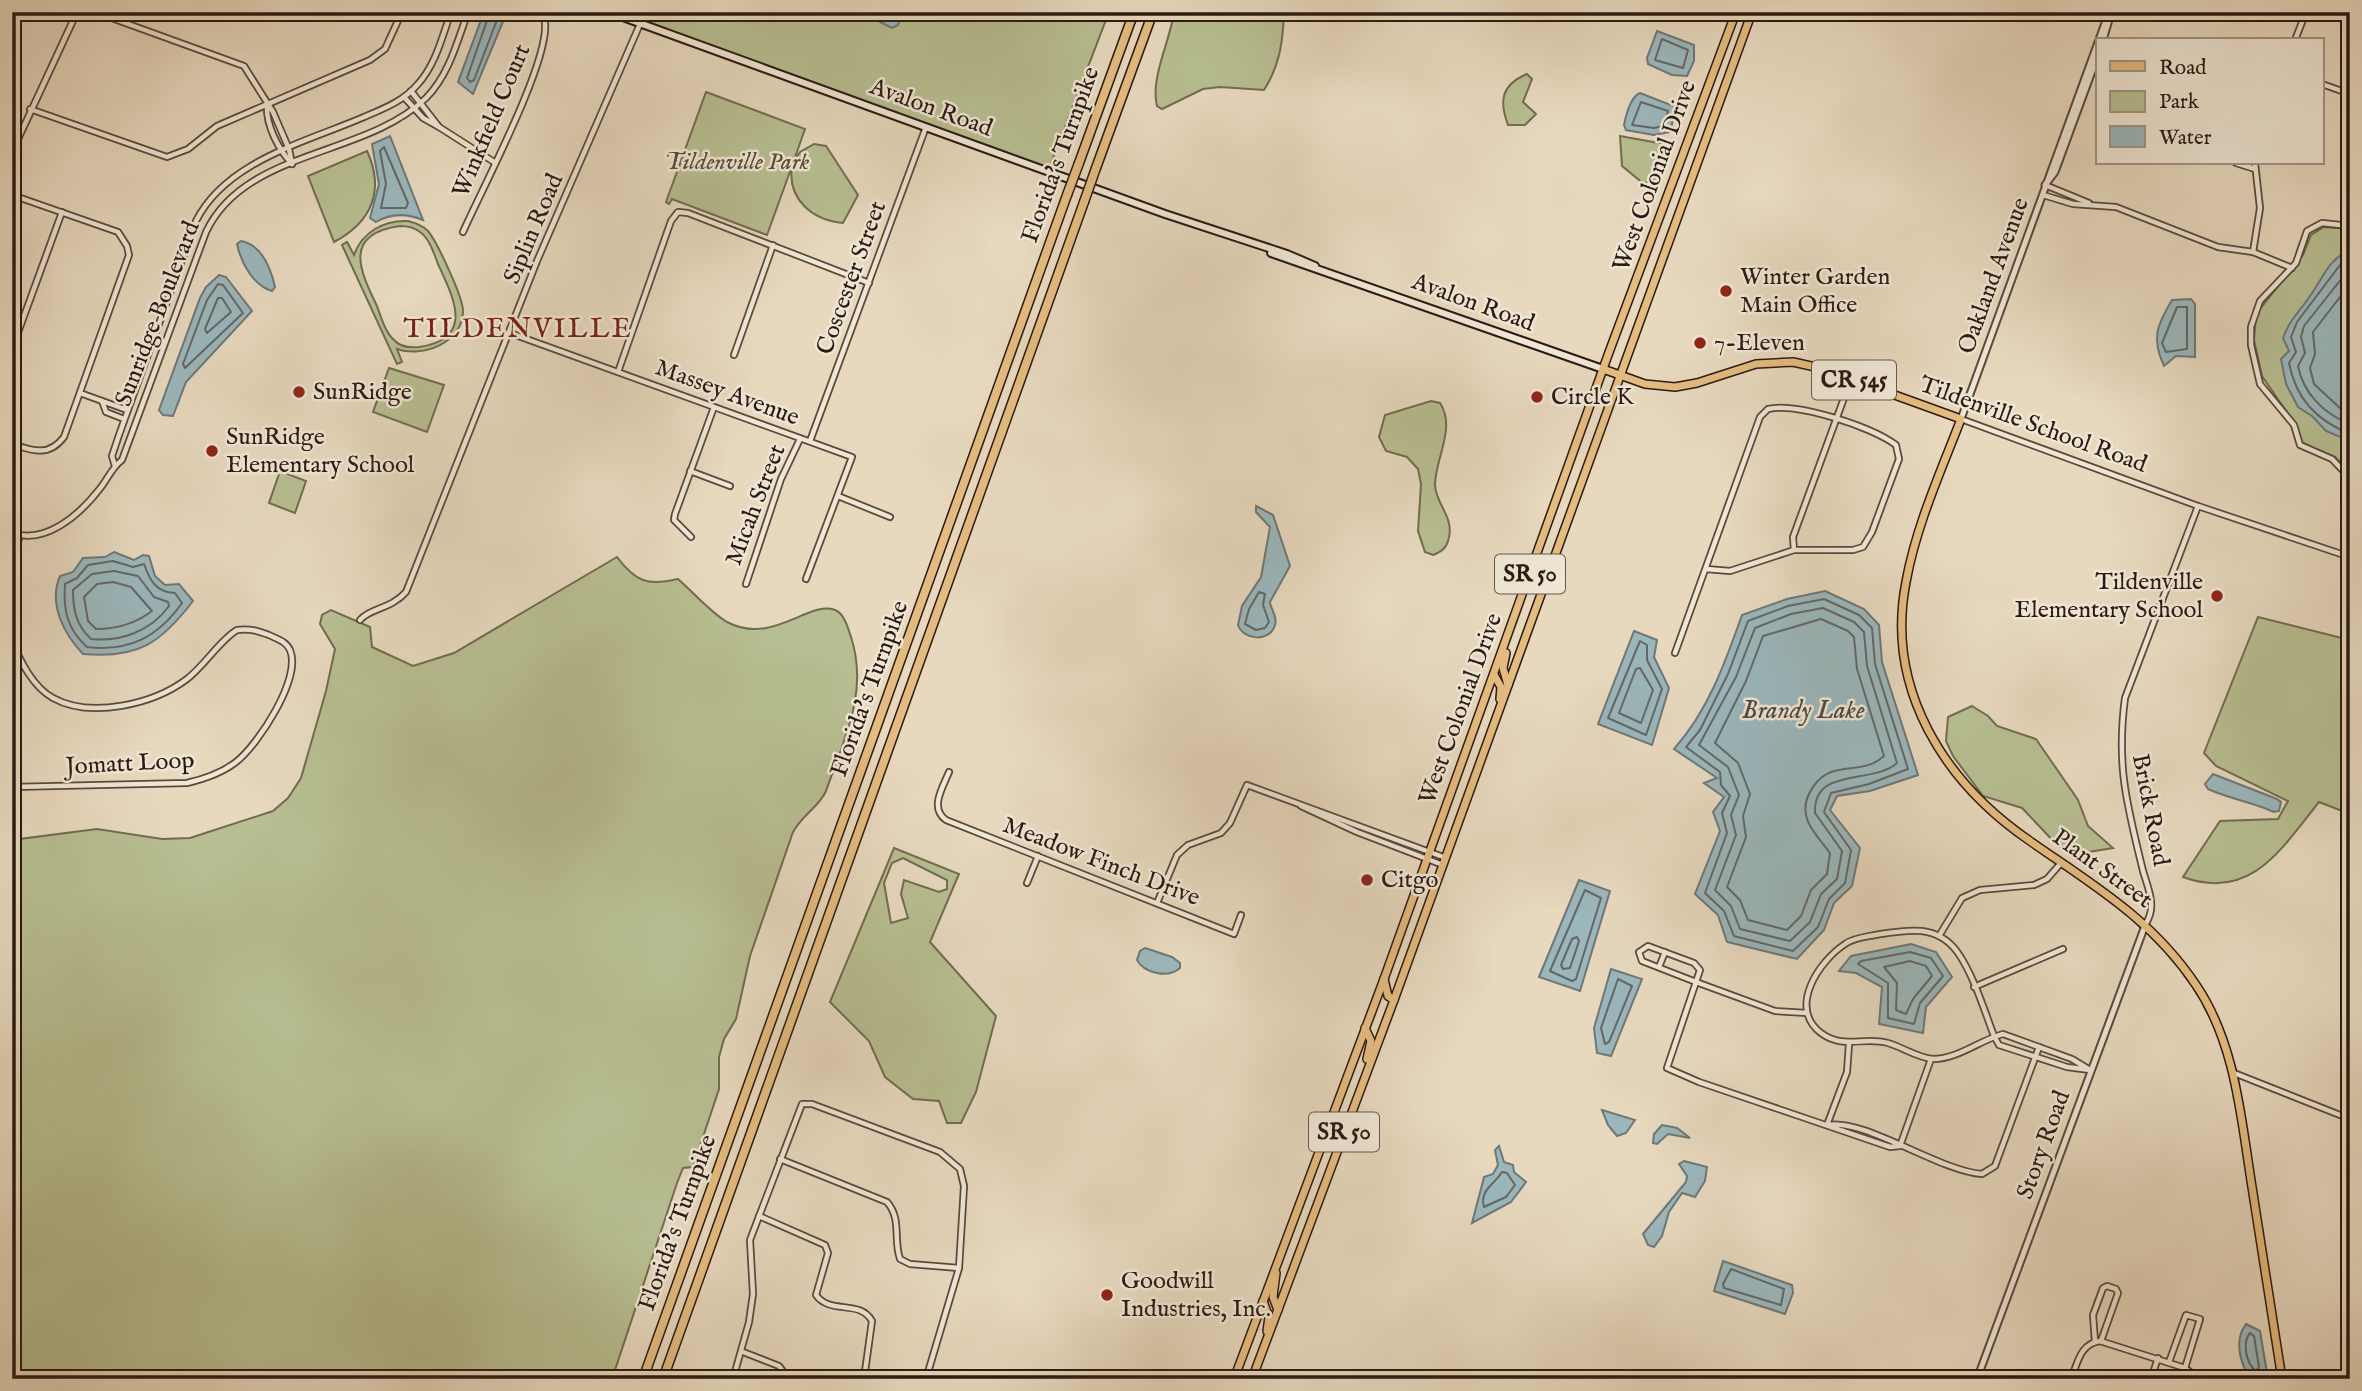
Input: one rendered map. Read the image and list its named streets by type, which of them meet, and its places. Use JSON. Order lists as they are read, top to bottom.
{
  "streets": {
    "highway": ["Florida's Turnpike"],
    "main road": [
      "Avalon Road",
      "West Colonial Drive",
      "CR 545",
      "Tildenville School Road",
      "SR 50",
      "Plant Street"
    ],
    "street": [
      "Winkfield Court",
      "Siplin Road",
      "Oakland Avenue",
      "Coscester Street",
      "Sunridge Boulevard",
      "Massey Avenue",
      "Micah Street",
      "Jomatt Loop",
      "Brick Road",
      "Meadow Finch Drive",
      "Story Road"
    ]
  },
  "crossings": [
    ["Avalon Road", "West Colonial Drive"],
    ["Avalon Road", "Siplin Road"],
    ["Avalon Road", "Coscester Street"],
    ["Avalon Road", "Tildenville School Road"],
    ["West Colonial Drive", "Tildenville School Road"],
    ["Siplin Road", "Massey Avenue"],
    ["Oakland Avenue", "Tildenville School Road"],
    ["Oakland Avenue", "Plant Street"],
    ["Coscester Street", "Massey Avenue"],
    ["Massey Avenue", "Micah Street"],
    ["Tildenville School Road", "Brick Road"],
    ["Tildenville School Road", "Plant Street"],
    ["Brick Road", "Plant Street"],
    ["Brick Road", "Story Road"],
    ["Plant Street", "Story Road"]
  ],
  "districts": ["TILDENVILLE"],
  "water": ["Brandy Lake"],
  "parks": ["Tildenville Park"],
  "places": [
    "Winter Garden Main Office",
    "7-Eleven",
    "SunRidge",
    "Circle K",
    "SunRidge Elementary School",
    "Tildenville Elementary School",
    "Citgo",
    "Goodwill Industries, Inc."
  ],
  "legend": ["Road", "Park", "Water"]
}
